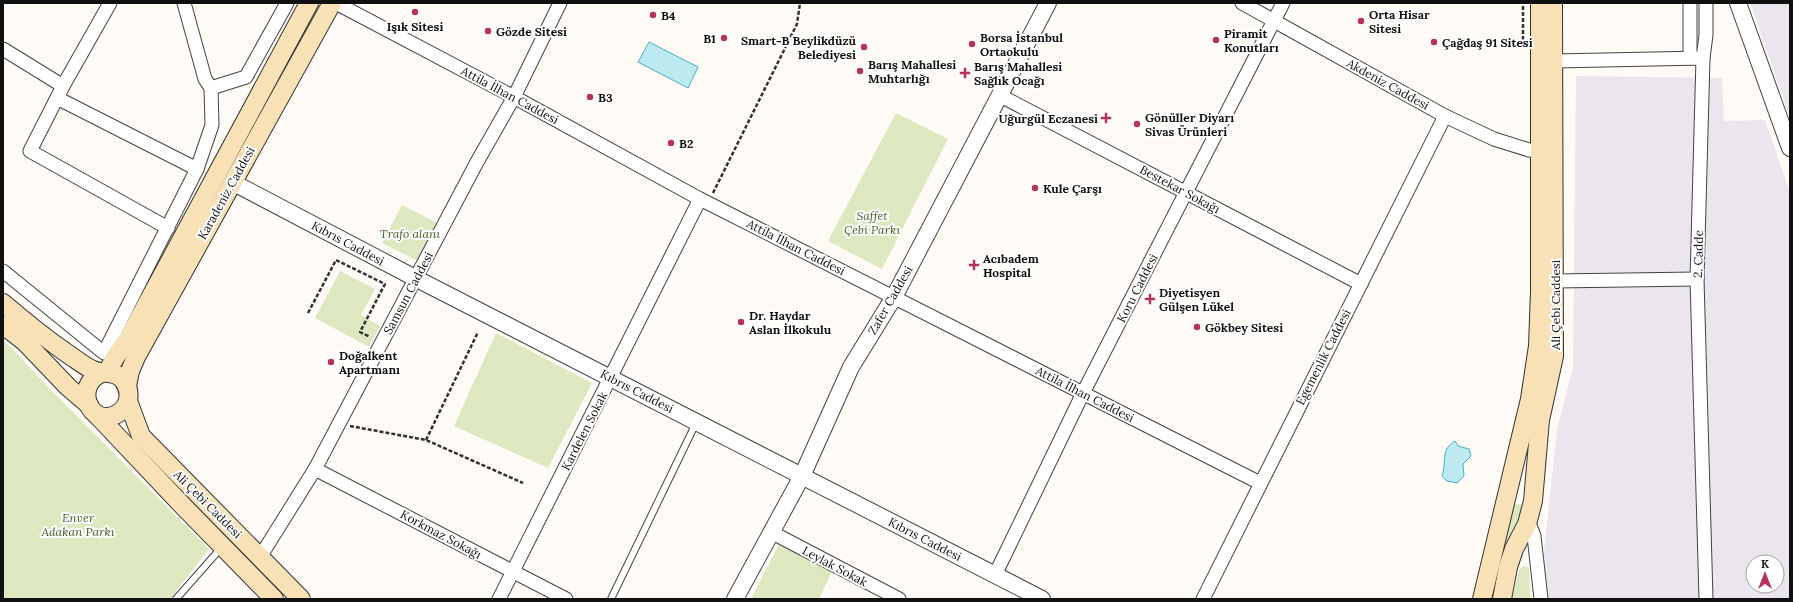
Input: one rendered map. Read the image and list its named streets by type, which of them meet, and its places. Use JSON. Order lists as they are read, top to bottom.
{
  "streets": {
    "main road": ["Karadeniz Caddesi", "Ali Çebi Caddesi"],
    "street": [
      "Akdeniz Caddesi",
      "Attila İlhan Caddesi",
      "Bestekar Sokağı",
      "Kıbrıs Caddesi",
      "2. Cadde",
      "Koru Caddesi",
      "Samsun Caddesi",
      "Zafer Caddesi",
      "Egemenlik Caddesi",
      "Kardelen Sokak",
      "Korkmaz Sokağı",
      "Leylak Sokak"
    ]
  },
  "crossings": [
    ["Akdeniz Caddesi", "Koru Caddesi"],
    ["Akdeniz Caddesi", "Ali Çebi Caddesi"],
    ["Akdeniz Caddesi", "Egemenlik Caddesi"],
    ["Attila İlhan Caddesi", "Koru Caddesi"],
    ["Attila İlhan Caddesi", "Samsun Caddesi"],
    ["Attila İlhan Caddesi", "Zafer Caddesi"],
    ["Attila İlhan Caddesi", "Egemenlik Caddesi"],
    ["Attila İlhan Caddesi", "Kardelen Sokak"],
    ["Bestekar Sokağı", "Koru Caddesi"],
    ["Bestekar Sokağı", "Zafer Caddesi"],
    ["Bestekar Sokağı", "Egemenlik Caddesi"],
    ["Karadeniz Caddesi", "Kıbrıs Caddesi"],
    ["Karadeniz Caddesi", "Ali Çebi Caddesi"],
    ["Kıbrıs Caddesi", "Koru Caddesi"],
    ["Kıbrıs Caddesi", "Samsun Caddesi"],
    ["Kıbrıs Caddesi", "Zafer Caddesi"],
    ["Kıbrıs Caddesi", "Kardelen Sokak"],
    ["Samsun Caddesi", "Ali Çebi Caddesi"],
    ["Samsun Caddesi", "Korkmaz Sokağı"],
    ["Zafer Caddesi", "Leylak Sokak"],
    ["Kardelen Sokak", "Korkmaz Sokağı"]
  ],
  "parks": ["Saffet Çebi Parkı", "Trafo alanı", "Enver Adakan Parkı"],
  "places": {
    "other": [
      "Işık Sitesi",
      "B4",
      "Orta Hisar Sitesi",
      "Gözde Sitesi",
      "B1",
      "Piramit Konutları",
      "Çağdaş 91 Sitesi",
      "Borsa İstanbul Ortaokulu",
      "Smart-B Beylikdüzü Belediyesi",
      "Barış Mahallesi Muhtarlığı",
      "B3",
      "Gönüller Diyarı Sivas Ürünleri",
      "B2",
      "Kule Çarşı",
      "Dr. Haydar Aslan İlkokulu",
      "Gökbey Sitesi",
      "Doğalkent Apartmanı"
    ],
    "health": [
      "Barış Mahallesi Sağlık Ocağı",
      "Uğurgül Eczanesi",
      "Acıbadem Hospital",
      "Diyetisyen Gülşen Lükel"
    ]
  },
  "north": "top"
}
